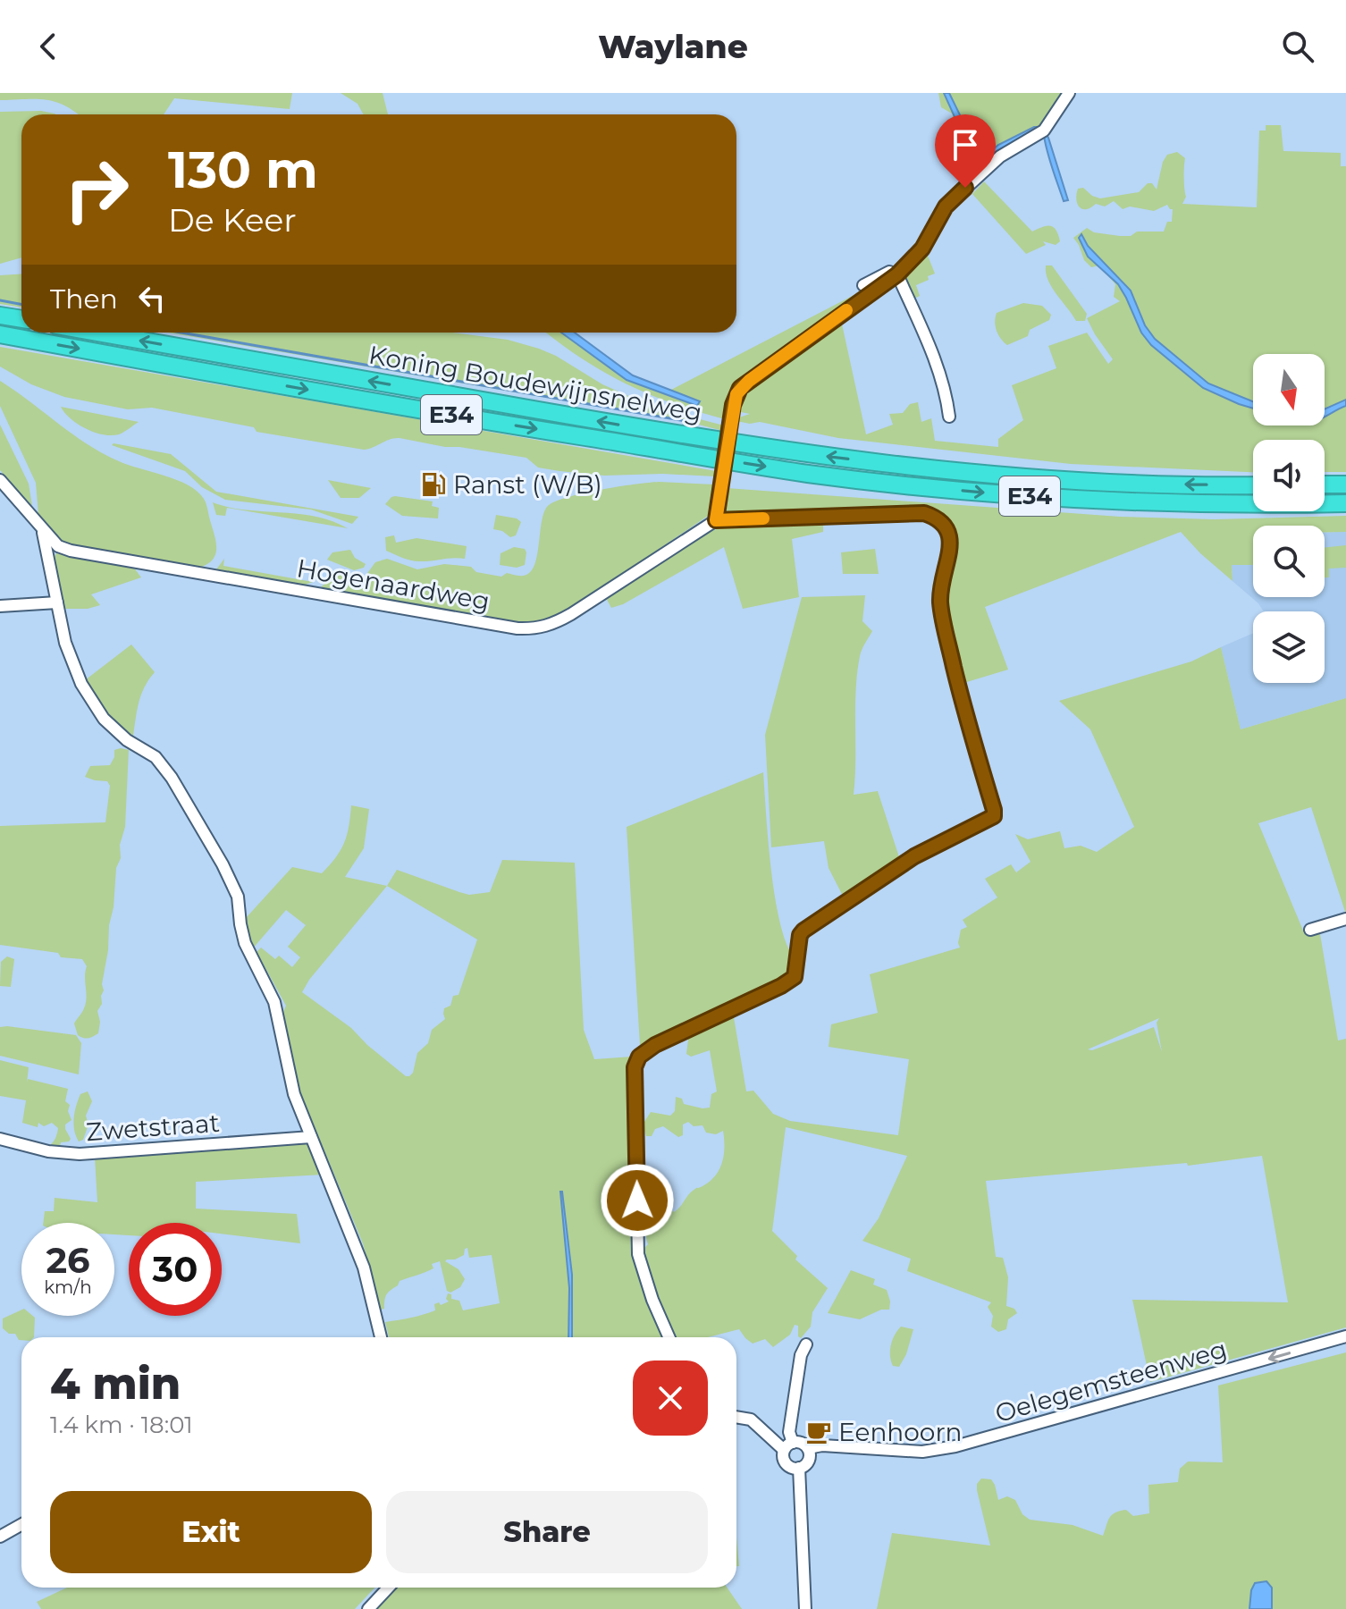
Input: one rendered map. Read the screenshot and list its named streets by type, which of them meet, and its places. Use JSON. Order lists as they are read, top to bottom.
{
  "streets": {
    "highway": ["Koning Boudewijnsnelweg", "E34"],
    "street": ["Hogenaardweg", "Zwetstraat", "Oelegemsteenweg"]
  },
  "one_way": ["Oelegemsteenweg"],
  "places": {
    "fuel station": ["Ranst (W/B)"],
    "cafe": ["Eenhoorn"]
  },
  "north": "bottom",
  "page": {
    "header": "Waylane",
    "turn": ["130 m", "De Keer"],
    "then": "Then",
    "speed": "26 km/h",
    "limit": "30",
    "heading": ["4 min", "1.4 km · 18:01"],
    "buttons": ["Exit", "Share"]
  }
}
